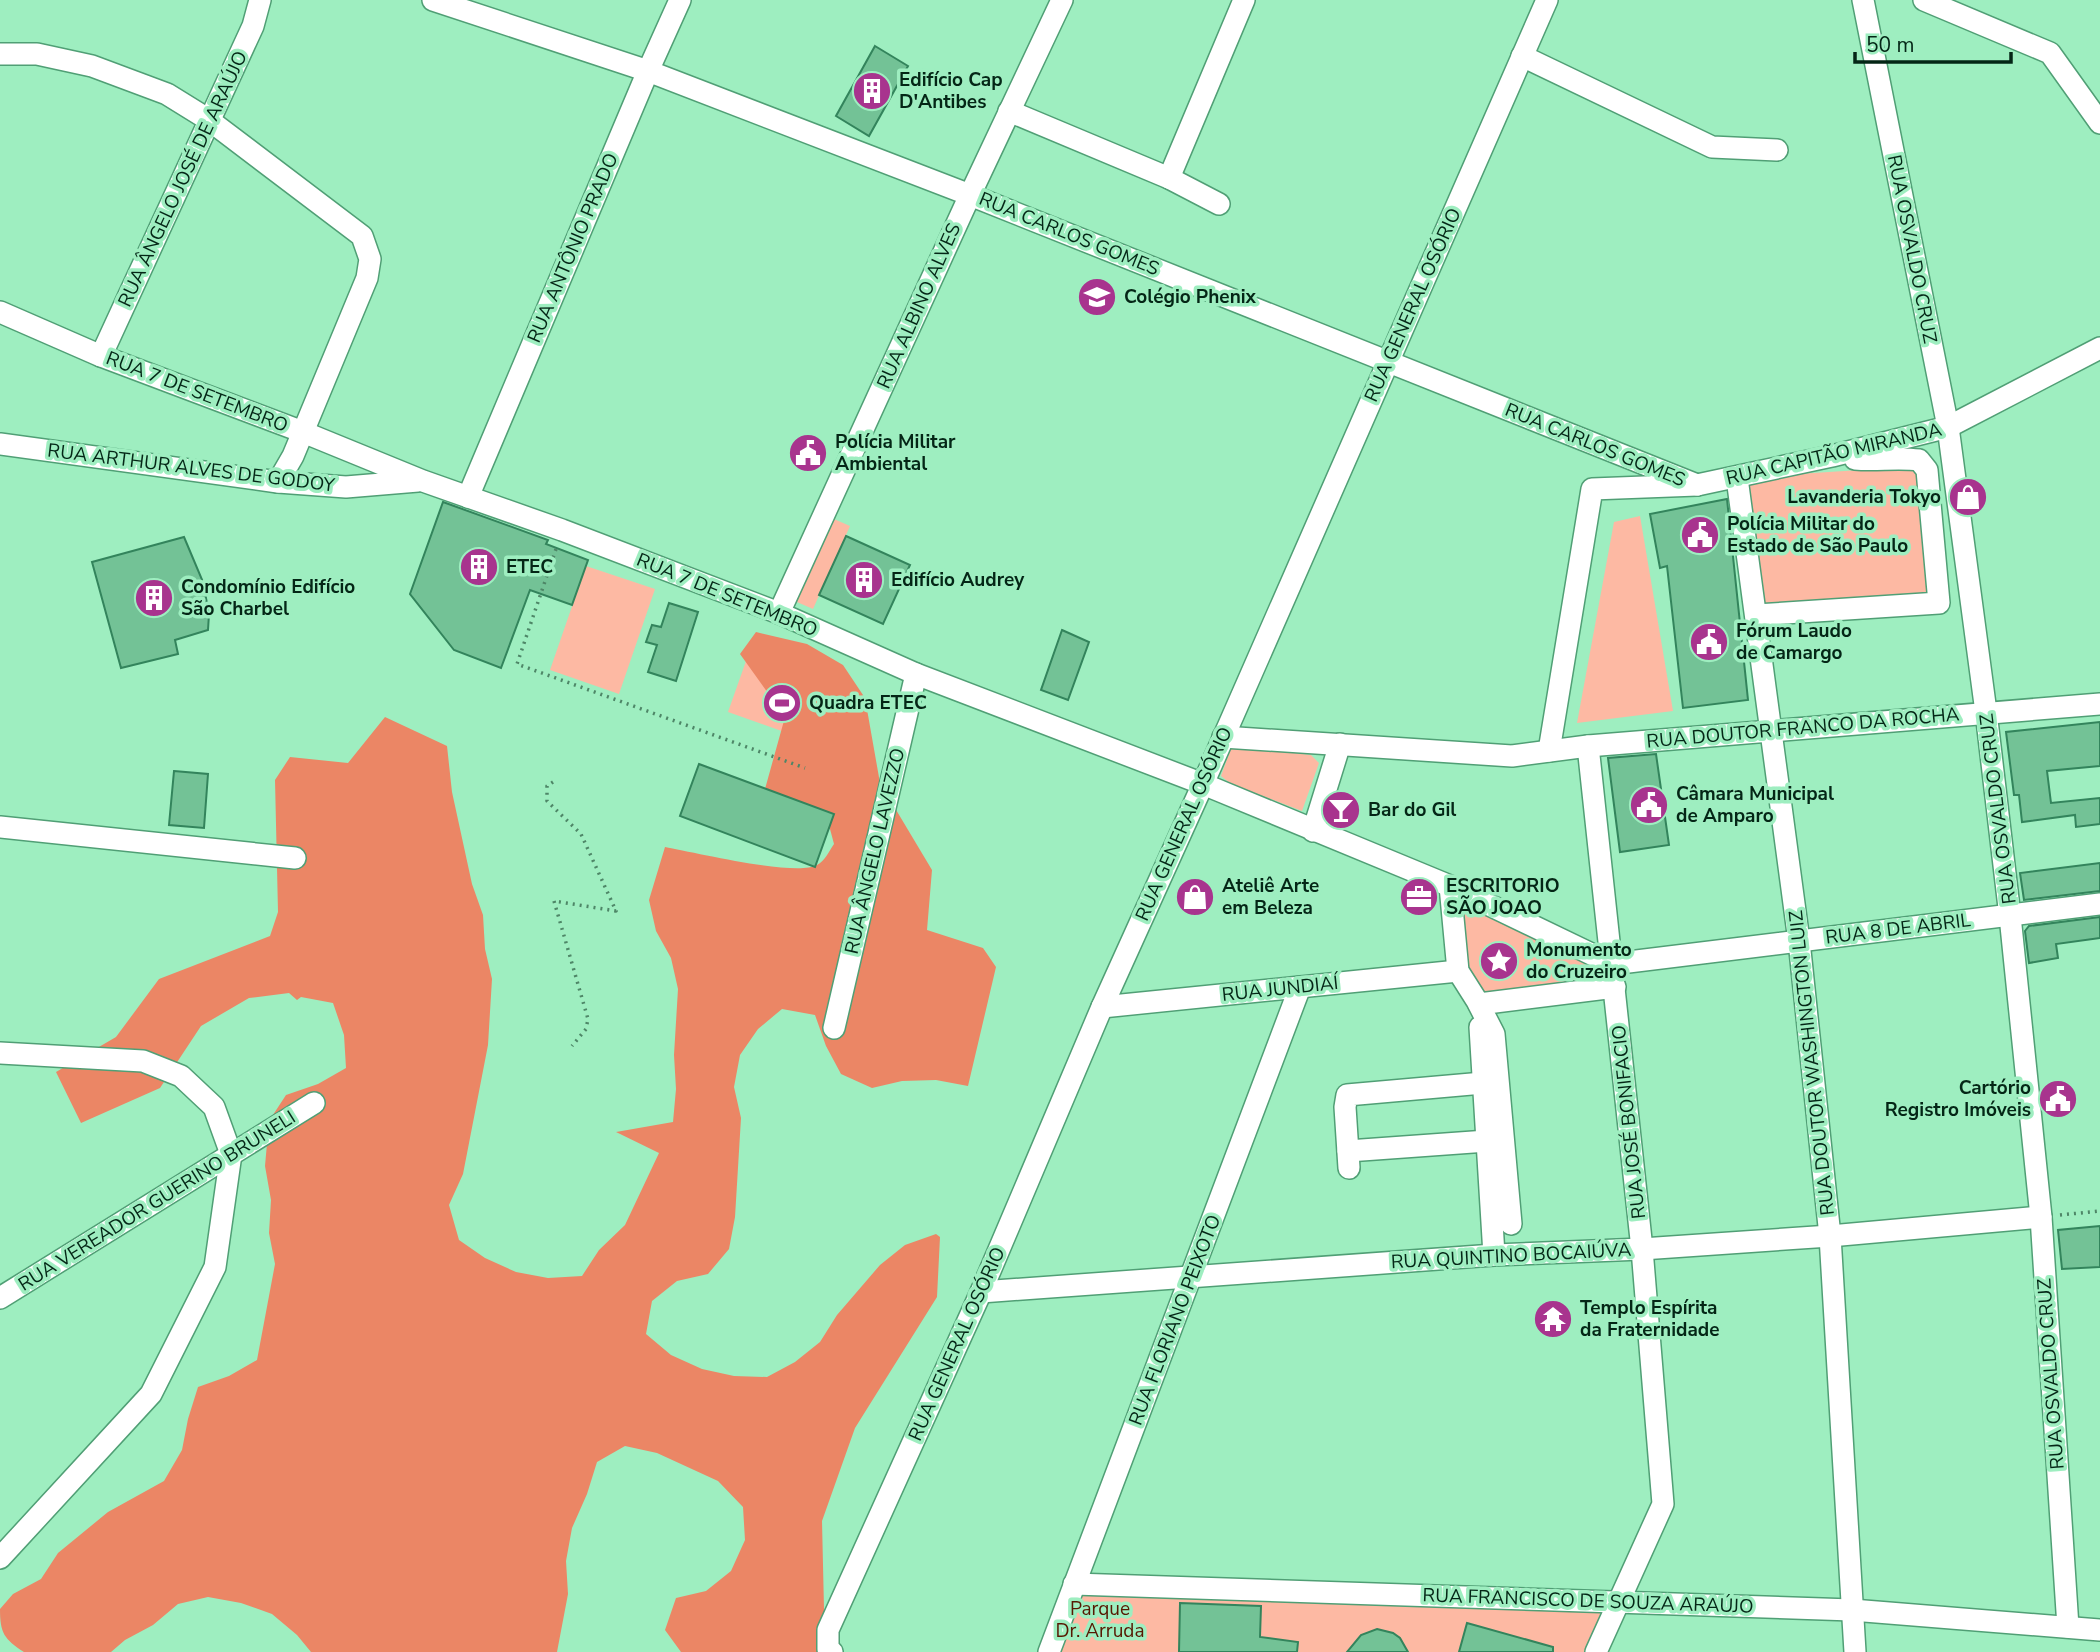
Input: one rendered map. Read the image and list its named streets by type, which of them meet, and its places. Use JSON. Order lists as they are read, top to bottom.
{
  "streets": {
    "street": [
      "RUA ÂNGELO JOSÉ DE ARAÚJO",
      "RUA CARLOS GOMES",
      "RUA ANTÔNIO PRADO",
      "RUA OSVALDO CRUZ",
      "RUA GENERAL OSÓRIO",
      "RUA ALBINO ALVES",
      "RUA 7 DE SETEMBRO",
      "RUA CAPITÃO MIRANDA",
      "RUA ARTHUR ALVES DE GODOY",
      "RUA DOUTOR FRANCO DA ROCHA",
      "RUA ÂNGELO LAVEZZO",
      "RUA 8 DE ABRIL",
      "RUA JUNDIAÍ",
      "RUA DOUTOR WASHINGTON LUIZ",
      "RUA JOSÉ BONIFACIO",
      "RUA VEREADOR GUERINO BRUNELI",
      "RUA QUINTINO BOCAIÚVA",
      "RUA FLORIANO PEIXOTO",
      "RUA FRANCISCO DE SOUZA ARAÚJO"
    ]
  },
  "crossings": [
    ["RUA ÂNGELO JOSÉ DE ARAÚJO", "RUA 7 DE SETEMBRO"],
    ["RUA CARLOS GOMES", "RUA ANTÔNIO PRADO"],
    ["RUA CARLOS GOMES", "RUA GENERAL OSÓRIO"],
    ["RUA CARLOS GOMES", "RUA ALBINO ALVES"],
    ["RUA CARLOS GOMES", "RUA CAPITÃO MIRANDA"],
    ["RUA ANTÔNIO PRADO", "RUA 7 DE SETEMBRO"],
    ["RUA OSVALDO CRUZ", "RUA CAPITÃO MIRANDA"],
    ["RUA OSVALDO CRUZ", "RUA DOUTOR FRANCO DA ROCHA"],
    ["RUA OSVALDO CRUZ", "RUA 8 DE ABRIL"],
    ["RUA OSVALDO CRUZ", "RUA QUINTINO BOCAIÚVA"],
    ["RUA OSVALDO CRUZ", "RUA FRANCISCO DE SOUZA ARAÚJO"],
    ["RUA GENERAL OSÓRIO", "RUA 7 DE SETEMBRO"],
    ["RUA GENERAL OSÓRIO", "RUA DOUTOR FRANCO DA ROCHA"],
    ["RUA GENERAL OSÓRIO", "RUA JUNDIAÍ"],
    ["RUA GENERAL OSÓRIO", "RUA QUINTINO BOCAIÚVA"],
    ["RUA ALBINO ALVES", "RUA 7 DE SETEMBRO"],
    ["RUA 7 DE SETEMBRO", "RUA ARTHUR ALVES DE GODOY"],
    ["RUA 7 DE SETEMBRO", "RUA ÂNGELO LAVEZZO"],
    ["RUA 7 DE SETEMBRO", "RUA 8 DE ABRIL"],
    ["RUA 7 DE SETEMBRO", "RUA JOSÉ BONIFACIO"],
    ["RUA CAPITÃO MIRANDA", "RUA DOUTOR FRANCO DA ROCHA"],
    ["RUA CAPITÃO MIRANDA", "RUA DOUTOR WASHINGTON LUIZ"],
    ["RUA DOUTOR FRANCO DA ROCHA", "RUA DOUTOR WASHINGTON LUIZ"],
    ["RUA DOUTOR FRANCO DA ROCHA", "RUA JOSÉ BONIFACIO"],
    ["RUA 8 DE ABRIL", "RUA DOUTOR WASHINGTON LUIZ"],
    ["RUA 8 DE ABRIL", "RUA JOSÉ BONIFACIO"],
    ["RUA JUNDIAÍ", "RUA FLORIANO PEIXOTO"],
    ["RUA DOUTOR WASHINGTON LUIZ", "RUA QUINTINO BOCAIÚVA"],
    ["RUA DOUTOR WASHINGTON LUIZ", "RUA FRANCISCO DE SOUZA ARAÚJO"],
    ["RUA JOSÉ BONIFACIO", "RUA QUINTINO BOCAIÚVA"],
    ["RUA JOSÉ BONIFACIO", "RUA FRANCISCO DE SOUZA ARAÚJO"],
    ["RUA QUINTINO BOCAIÚVA", "RUA FLORIANO PEIXOTO"],
    ["RUA FLORIANO PEIXOTO", "RUA FRANCISCO DE SOUZA ARAÚJO"]
  ],
  "parks": ["Parque Dr. Arruda"],
  "places": {
    "building": [
      "Edifício Cap D'Antibes",
      "ETEC",
      "Edifício Audrey",
      "Condomínio Edifício São Charbel"
    ],
    "school or university": ["Colégio Phenix"],
    "public building": [
      "Polícia Militar Ambiental",
      "Polícia Militar do Estado de São Paulo",
      "Fórum Laudo de Camargo",
      "Câmara Municipal de Amparo",
      "Cartório Registro Imóveis"
    ],
    "shop": ["Lavanderia Tokyo", "Ateliê Arte em Beleza"],
    "sports": ["Quadra ETEC"],
    "bar": ["Bar do Gil"],
    "office": ["ESCRITORIO SÃO JOAO"],
    "place": ["Monumento do Cruzeiro"],
    "temple": ["Templo Espírita da Fraternidade"]
  },
  "scale_bar": "50 m"
}
